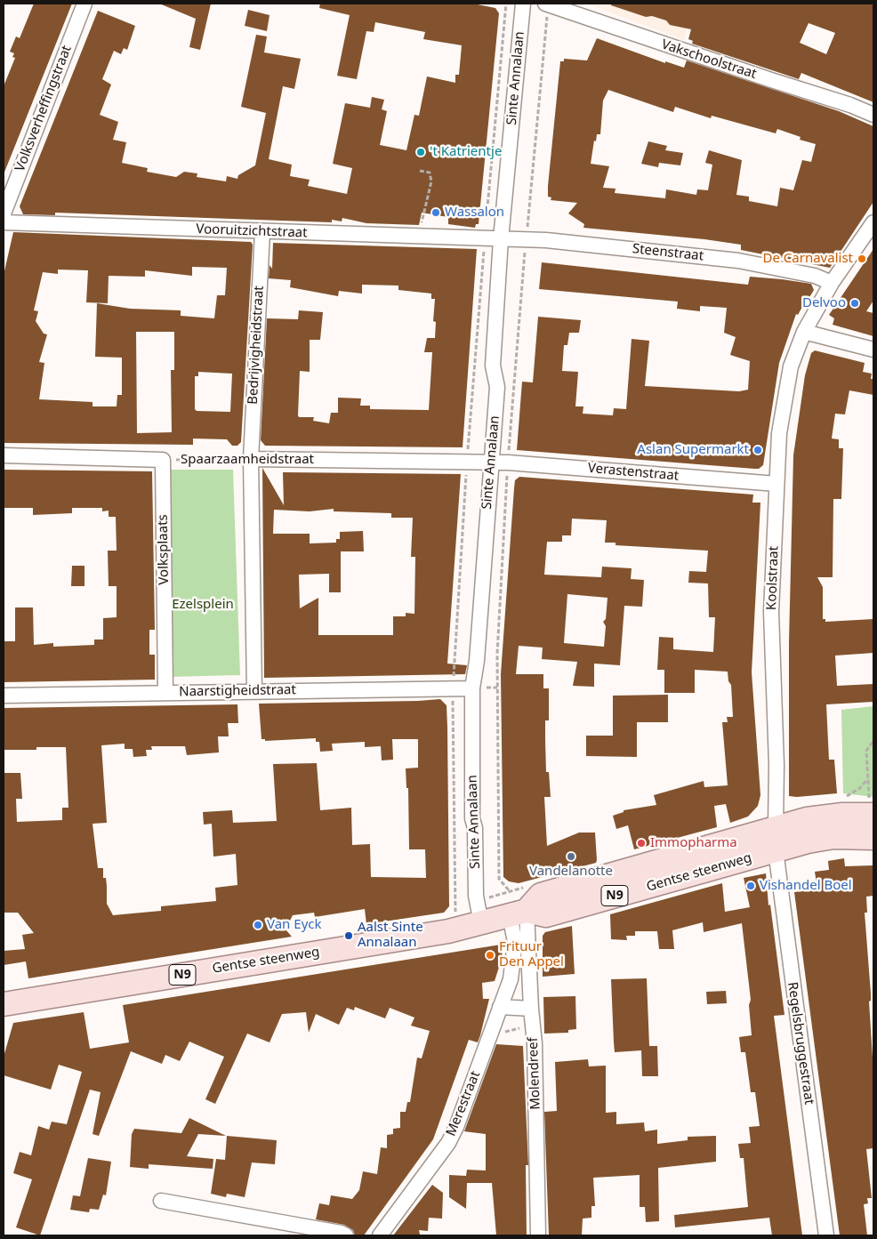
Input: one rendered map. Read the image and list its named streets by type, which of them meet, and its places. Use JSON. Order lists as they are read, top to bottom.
{
  "streets": {
    "main road": ["Gentse steenweg", "N9"],
    "street": [
      "Vakschoolstraat",
      "Sinte Annalaan",
      "Volksverheffingstraat",
      "Vooruitzichtstraat",
      "Steenstraat",
      "Bedrijvigheidstraat",
      "Spaarzaamheidstraat",
      "Verastenstraat",
      "Volksplaats",
      "Koolstraat",
      "Naarstigheidstraat",
      "Regelsbruggestraat",
      "Molendreef",
      "Merestraat"
    ]
  },
  "crossings": [
    ["Sinte Annalaan", "Vooruitzichtstraat"],
    ["Sinte Annalaan", "Steenstraat"],
    ["Sinte Annalaan", "Spaarzaamheidstraat"],
    ["Sinte Annalaan", "Verastenstraat"],
    ["Sinte Annalaan", "Naarstigheidstraat"],
    ["Sinte Annalaan", "Gentse steenweg"],
    ["Vooruitzichtstraat", "Steenstraat"],
    ["Vooruitzichtstraat", "Bedrijvigheidstraat"],
    ["Steenstraat", "Koolstraat"],
    ["Bedrijvigheidstraat", "Spaarzaamheidstraat"],
    ["Spaarzaamheidstraat", "Verastenstraat"],
    ["Spaarzaamheidstraat", "Volksplaats"],
    ["Verastenstraat", "Koolstraat"],
    ["Volksplaats", "Naarstigheidstraat"],
    ["Koolstraat", "Gentse steenweg"],
    ["Gentse steenweg", "Regelsbruggestraat"],
    ["Gentse steenweg", "Molendreef"],
    ["Gentse steenweg", "Merestraat"],
    ["Molendreef", "Merestraat"]
  ],
  "parks": ["Ezelsplein"],
  "places": [
    "'t Katrientje",
    "Wassalon",
    "De Carnavalist",
    "Delvoo",
    "Aslan Supermarkt",
    "Immopharma",
    "Vandelanotte",
    "Vishandel Boel",
    "Van Eyck",
    "Aalst Sinte Annalaan",
    "Frituur Den Appel"
  ]
}
